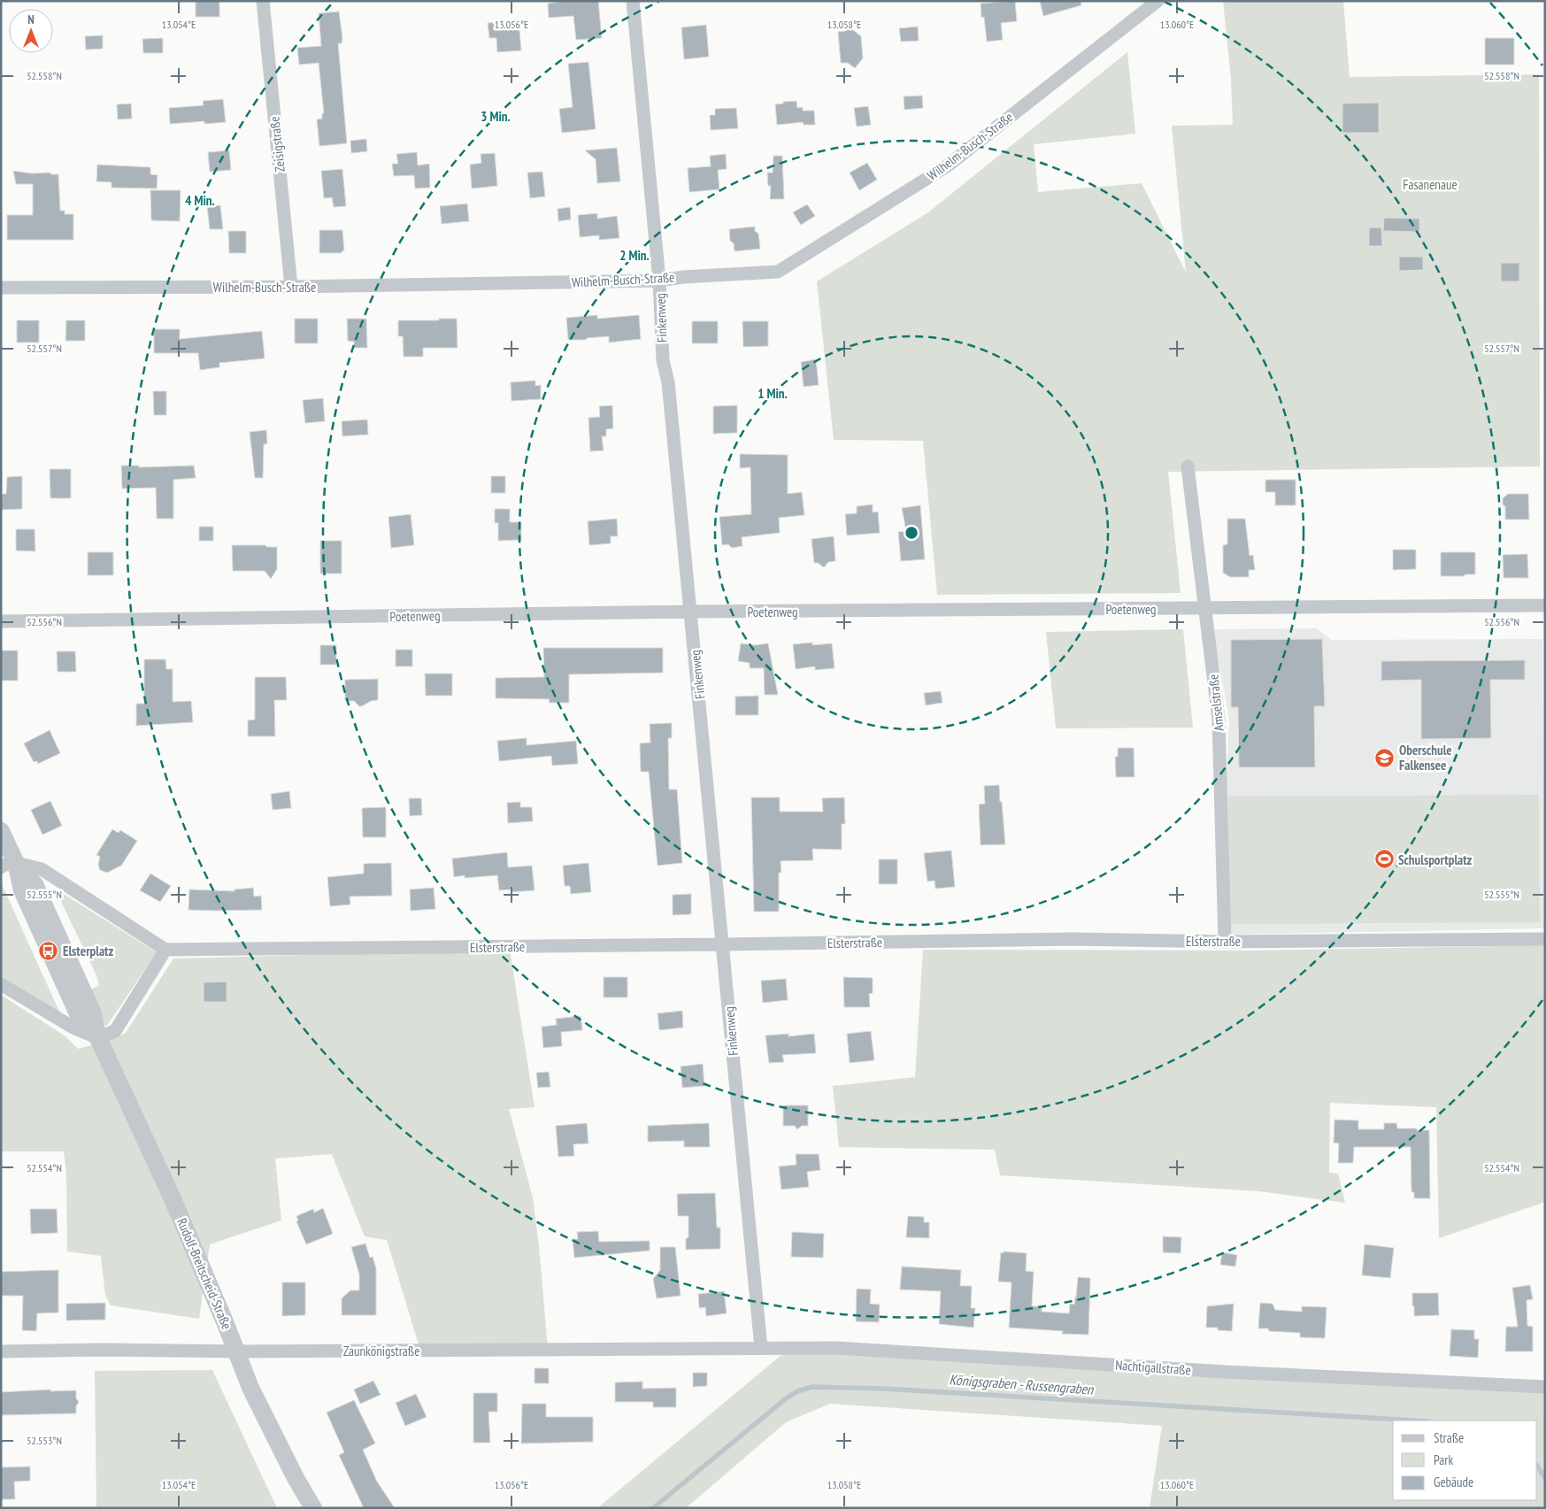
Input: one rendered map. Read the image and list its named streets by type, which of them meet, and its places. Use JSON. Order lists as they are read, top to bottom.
{
  "streets": {
    "street": [
      "Zeisigstraße",
      "Wilhelm-Busch-Straße",
      "Finkenweg",
      "Poetenweg",
      "Amselstraße",
      "Elsterstraße",
      "Rudolf-Breitscheid-Straße",
      "Zaunkönigstraße",
      "Nachtigallstraße"
    ]
  },
  "crossings": [
    ["Zeisigstraße", "Wilhelm-Busch-Straße"],
    ["Wilhelm-Busch-Straße", "Finkenweg"],
    ["Finkenweg", "Poetenweg"],
    ["Finkenweg", "Elsterstraße"],
    ["Finkenweg", "Zaunkönigstraße"],
    ["Finkenweg", "Nachtigallstraße"],
    ["Poetenweg", "Amselstraße"],
    ["Amselstraße", "Elsterstraße"],
    ["Rudolf-Breitscheid-Straße", "Zaunkönigstraße"],
    ["Zaunkönigstraße", "Nachtigallstraße"]
  ],
  "water": ["Königsgraben - Russengraben"],
  "parks": ["Fasanenaue"],
  "places": {
    "school or university": ["Oberschule Falkensee"],
    "sports": ["Schulsportplatz"],
    "bus stop": ["Elsterplatz"]
  },
  "legend": ["Straße", "Park", "Gebäude"],
  "north": "top",
  "coordinates": [
    "13.054°E",
    "13.056°E",
    "13.058°E",
    "13.060°E",
    "52.558°N",
    "52.557°N",
    "52.556°N",
    "52.555°N",
    "52.554°N",
    "52.553°N"
  ],
  "rings": [
    "3 Min.",
    "4 Min.",
    "2 Min.",
    "1 Min."
  ]
}
